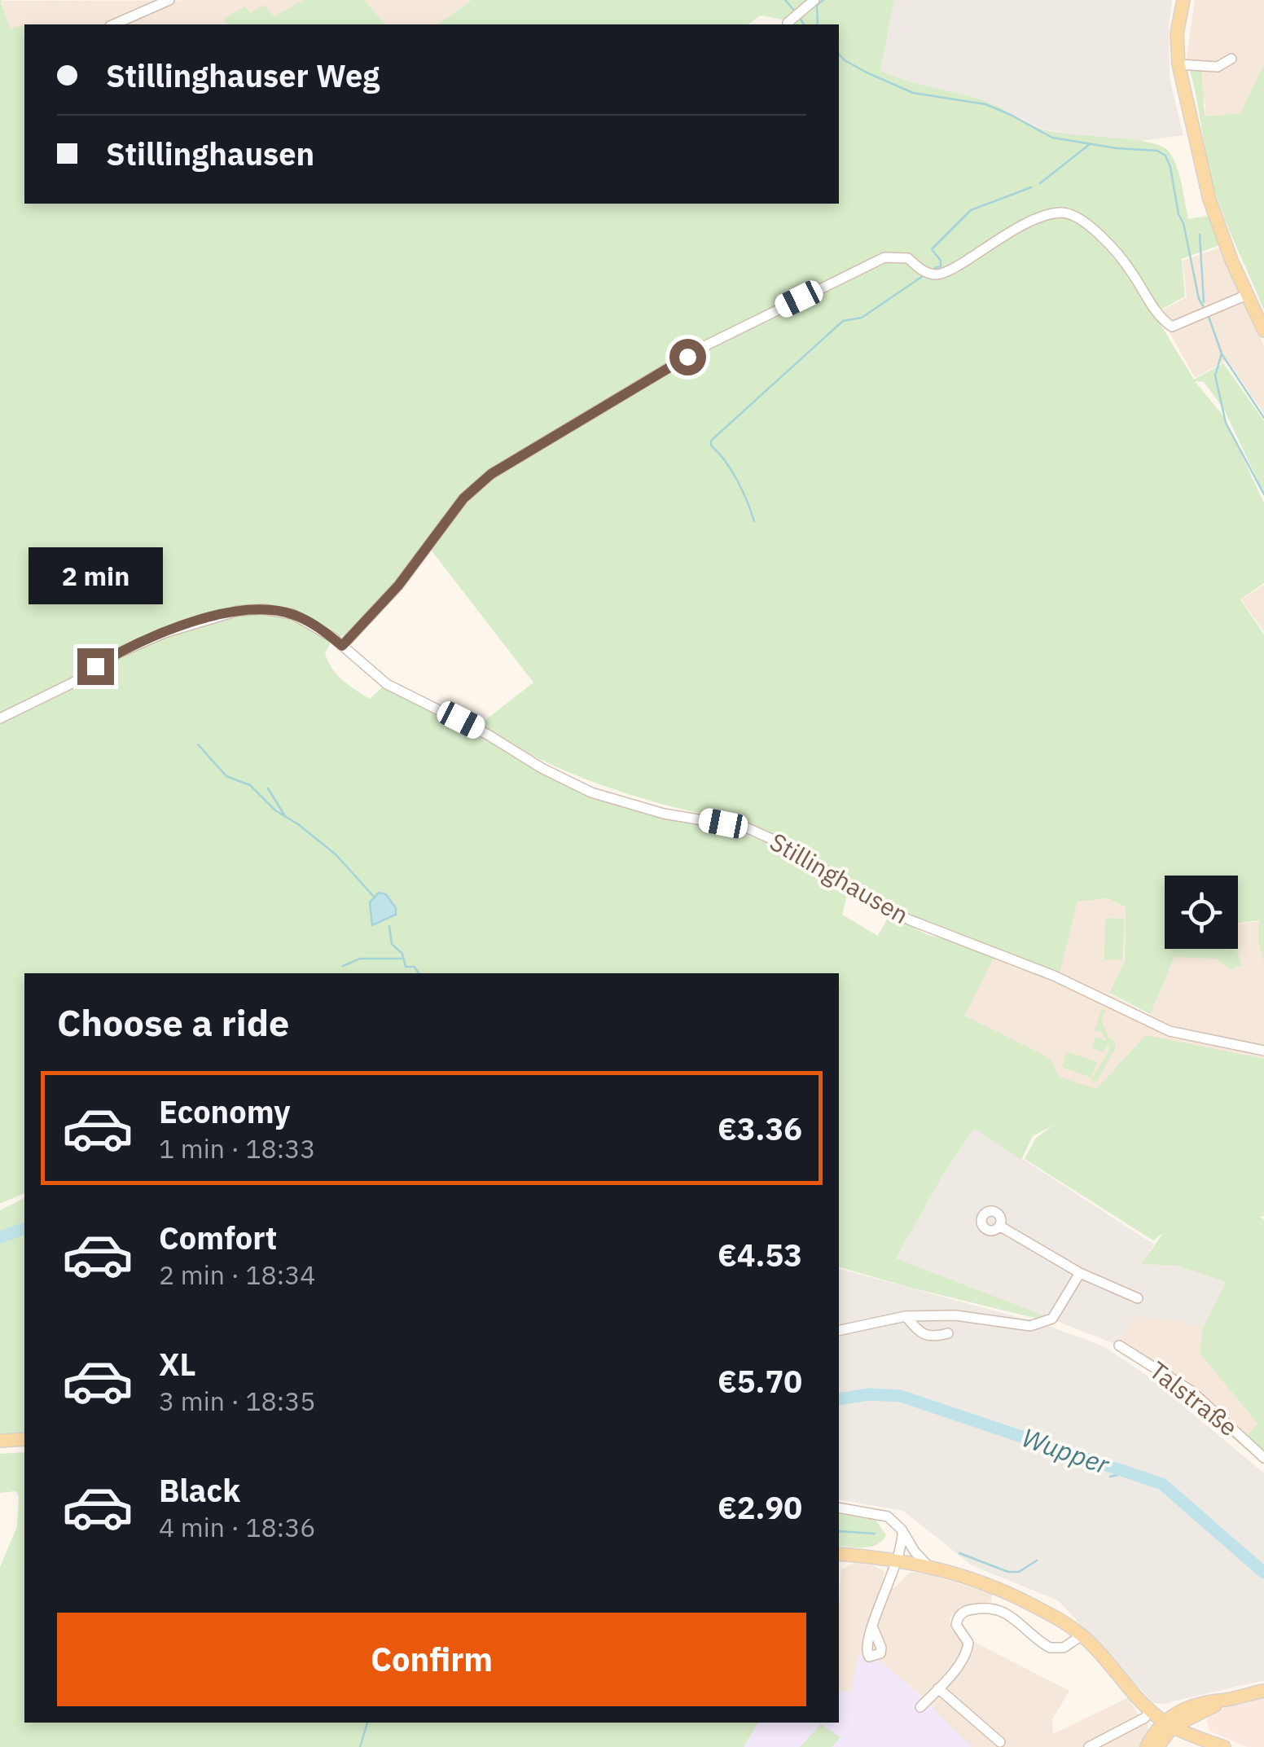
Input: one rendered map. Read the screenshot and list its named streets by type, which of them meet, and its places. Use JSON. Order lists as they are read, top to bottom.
{
  "streets": {
    "street": ["Stillinghausen", "Talstraße"]
  },
  "water": ["Wupper"],
  "page": {
    "banner": ["Stillinghauser Weg", "Stillinghausen"],
    "bubble": "2 min",
    "heading": "Choose a ride",
    "list": [
      {
        "name": "Economy",
        "note": "1 min · 18:33",
        "value": "€3.36"
      },
      {
        "name": "Comfort",
        "note": "2 min · 18:34",
        "value": "€4.53"
      },
      {
        "name": "XL",
        "note": "3 min · 18:35",
        "value": "€5.70"
      },
      {
        "name": "Black",
        "note": "4 min · 18:36",
        "value": "€2.90"
      }
    ],
    "buttons": "Confirm"
  }
}
